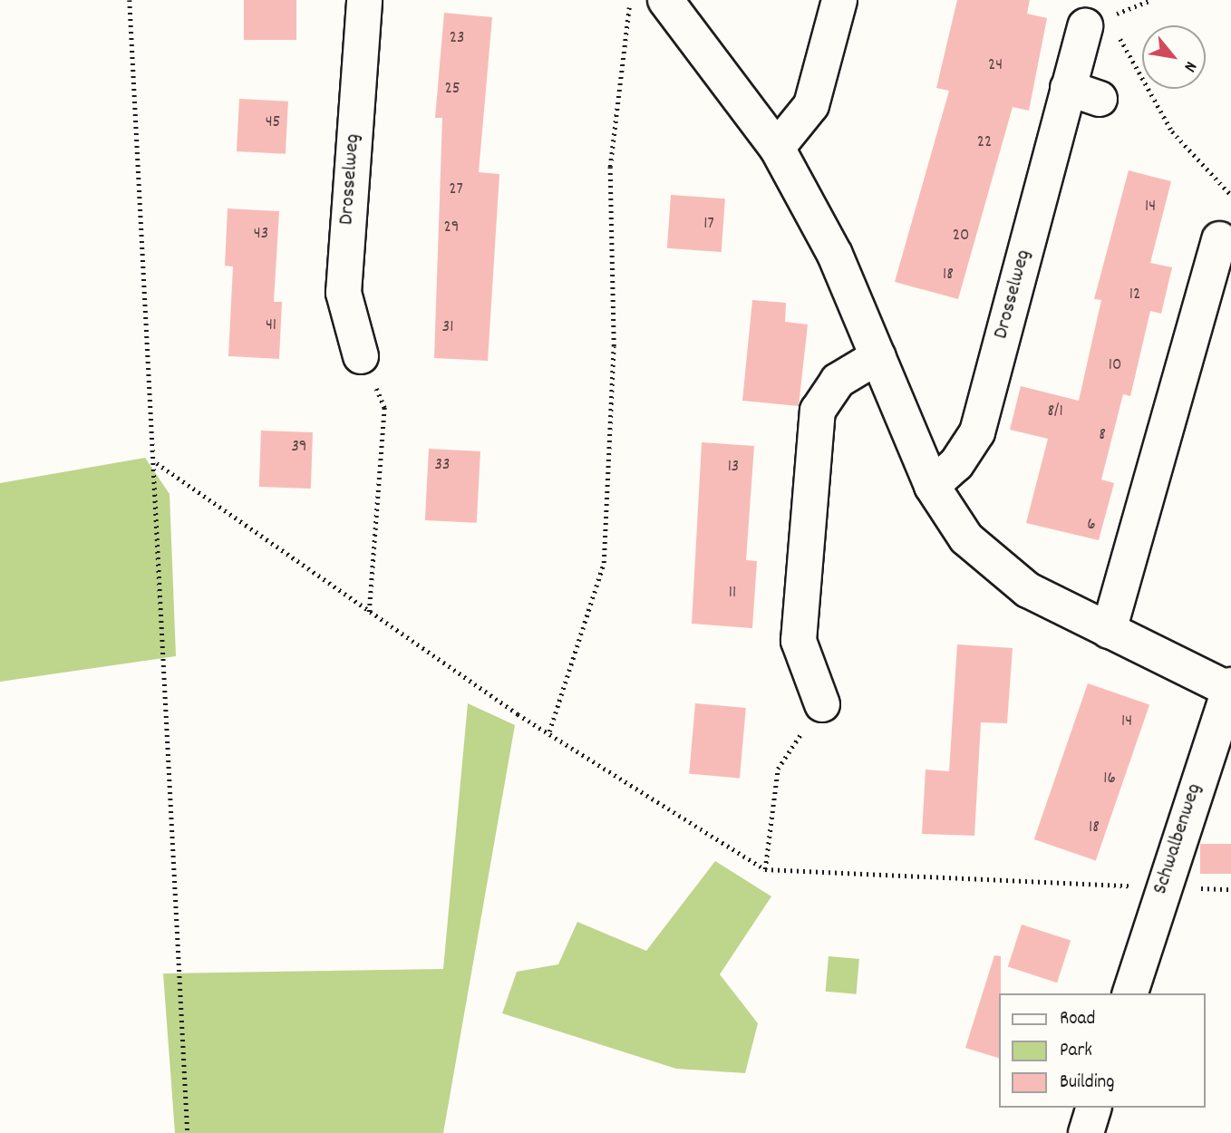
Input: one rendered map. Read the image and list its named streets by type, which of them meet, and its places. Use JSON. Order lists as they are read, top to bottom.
{
  "streets": {
    "street": ["Drosselweg", "Schwalbenweg"]
  },
  "house_numbers": [
    "23",
    "24",
    "25",
    "45",
    "22",
    "27",
    "14",
    "17",
    "29",
    "43",
    "20",
    "18",
    "12",
    "41",
    "31",
    "10",
    "8/1",
    "8",
    "39",
    "33",
    "13",
    "6",
    "11",
    "14",
    "16",
    "18"
  ],
  "legend": ["Road", "Park", "Building"],
  "north": "bottom right"
}
